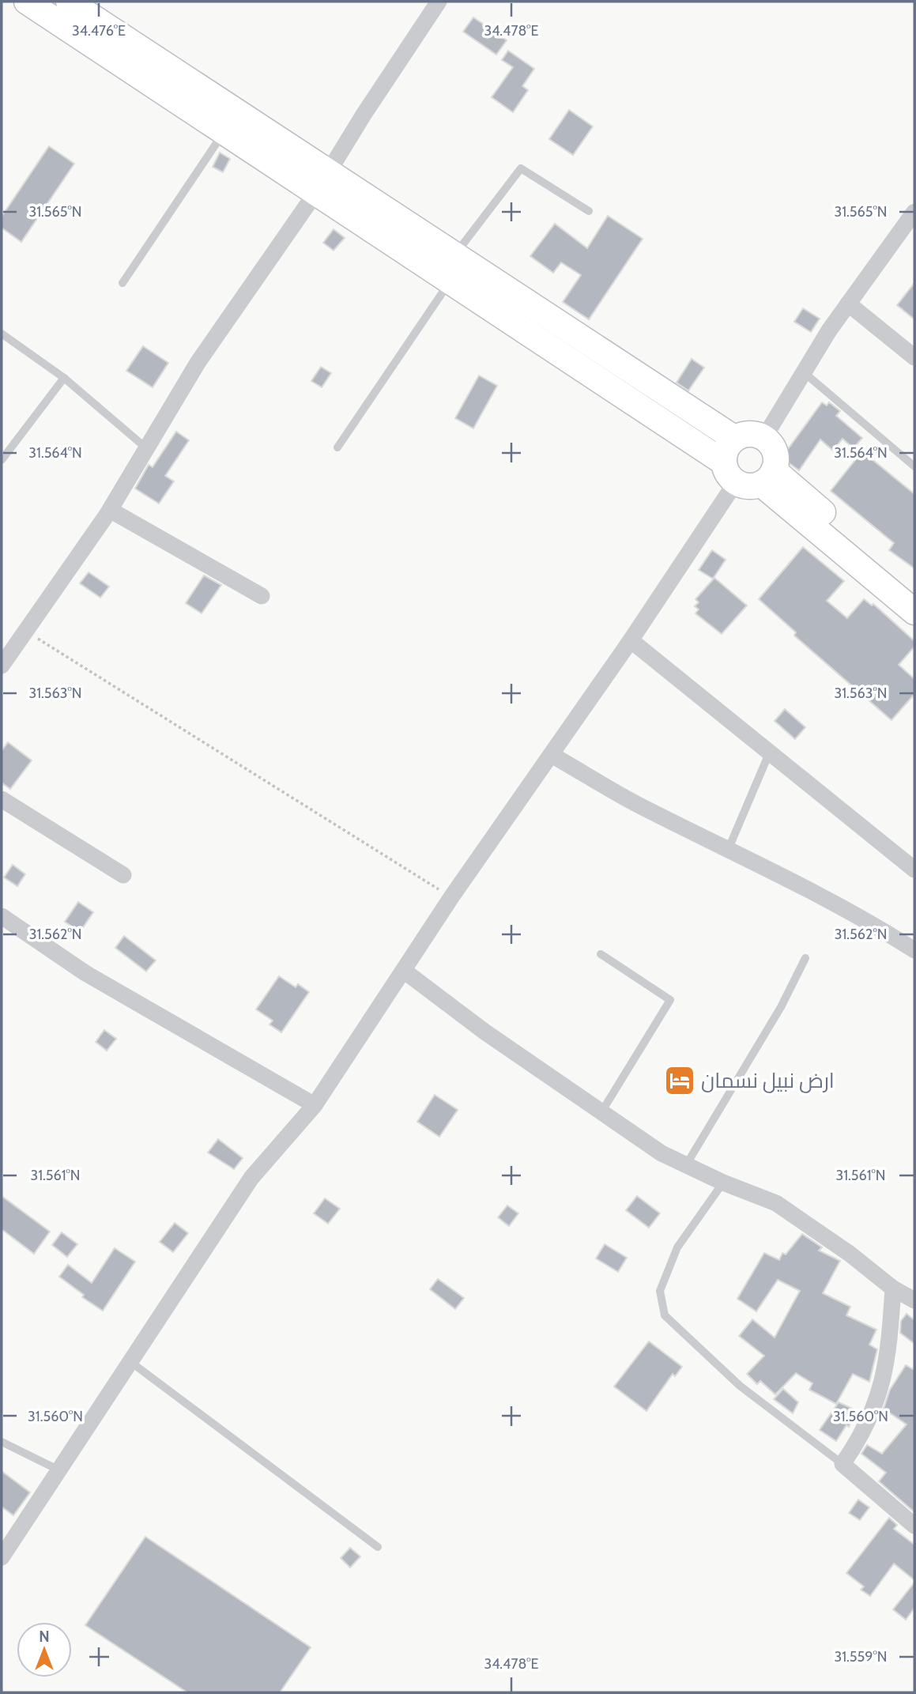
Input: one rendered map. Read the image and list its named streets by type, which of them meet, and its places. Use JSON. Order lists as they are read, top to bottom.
{
  "places": {
    "hotel": ["ارض نبيل نسمان"]
  },
  "north": "top",
  "coordinates": [
    "34.476°E",
    "34.478°E",
    "31.565°N",
    "31.564°N",
    "31.563°N",
    "31.562°N",
    "31.561°N",
    "31.560°N",
    "31.559°N"
  ]
}
